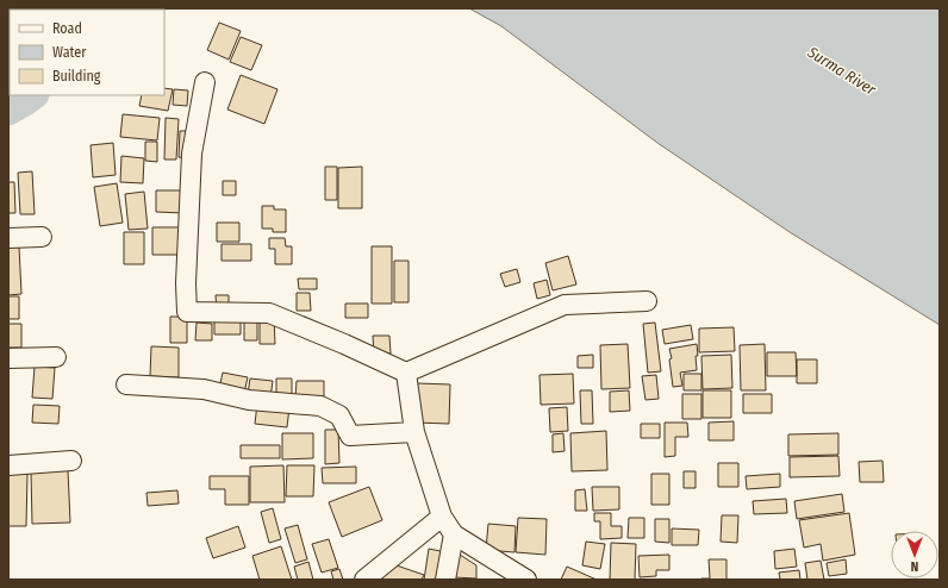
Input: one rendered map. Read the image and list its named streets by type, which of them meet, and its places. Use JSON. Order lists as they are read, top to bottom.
{
  "water": ["Surma River"],
  "legend": ["Road", "Water", "Building"],
  "north": "bottom"
}
